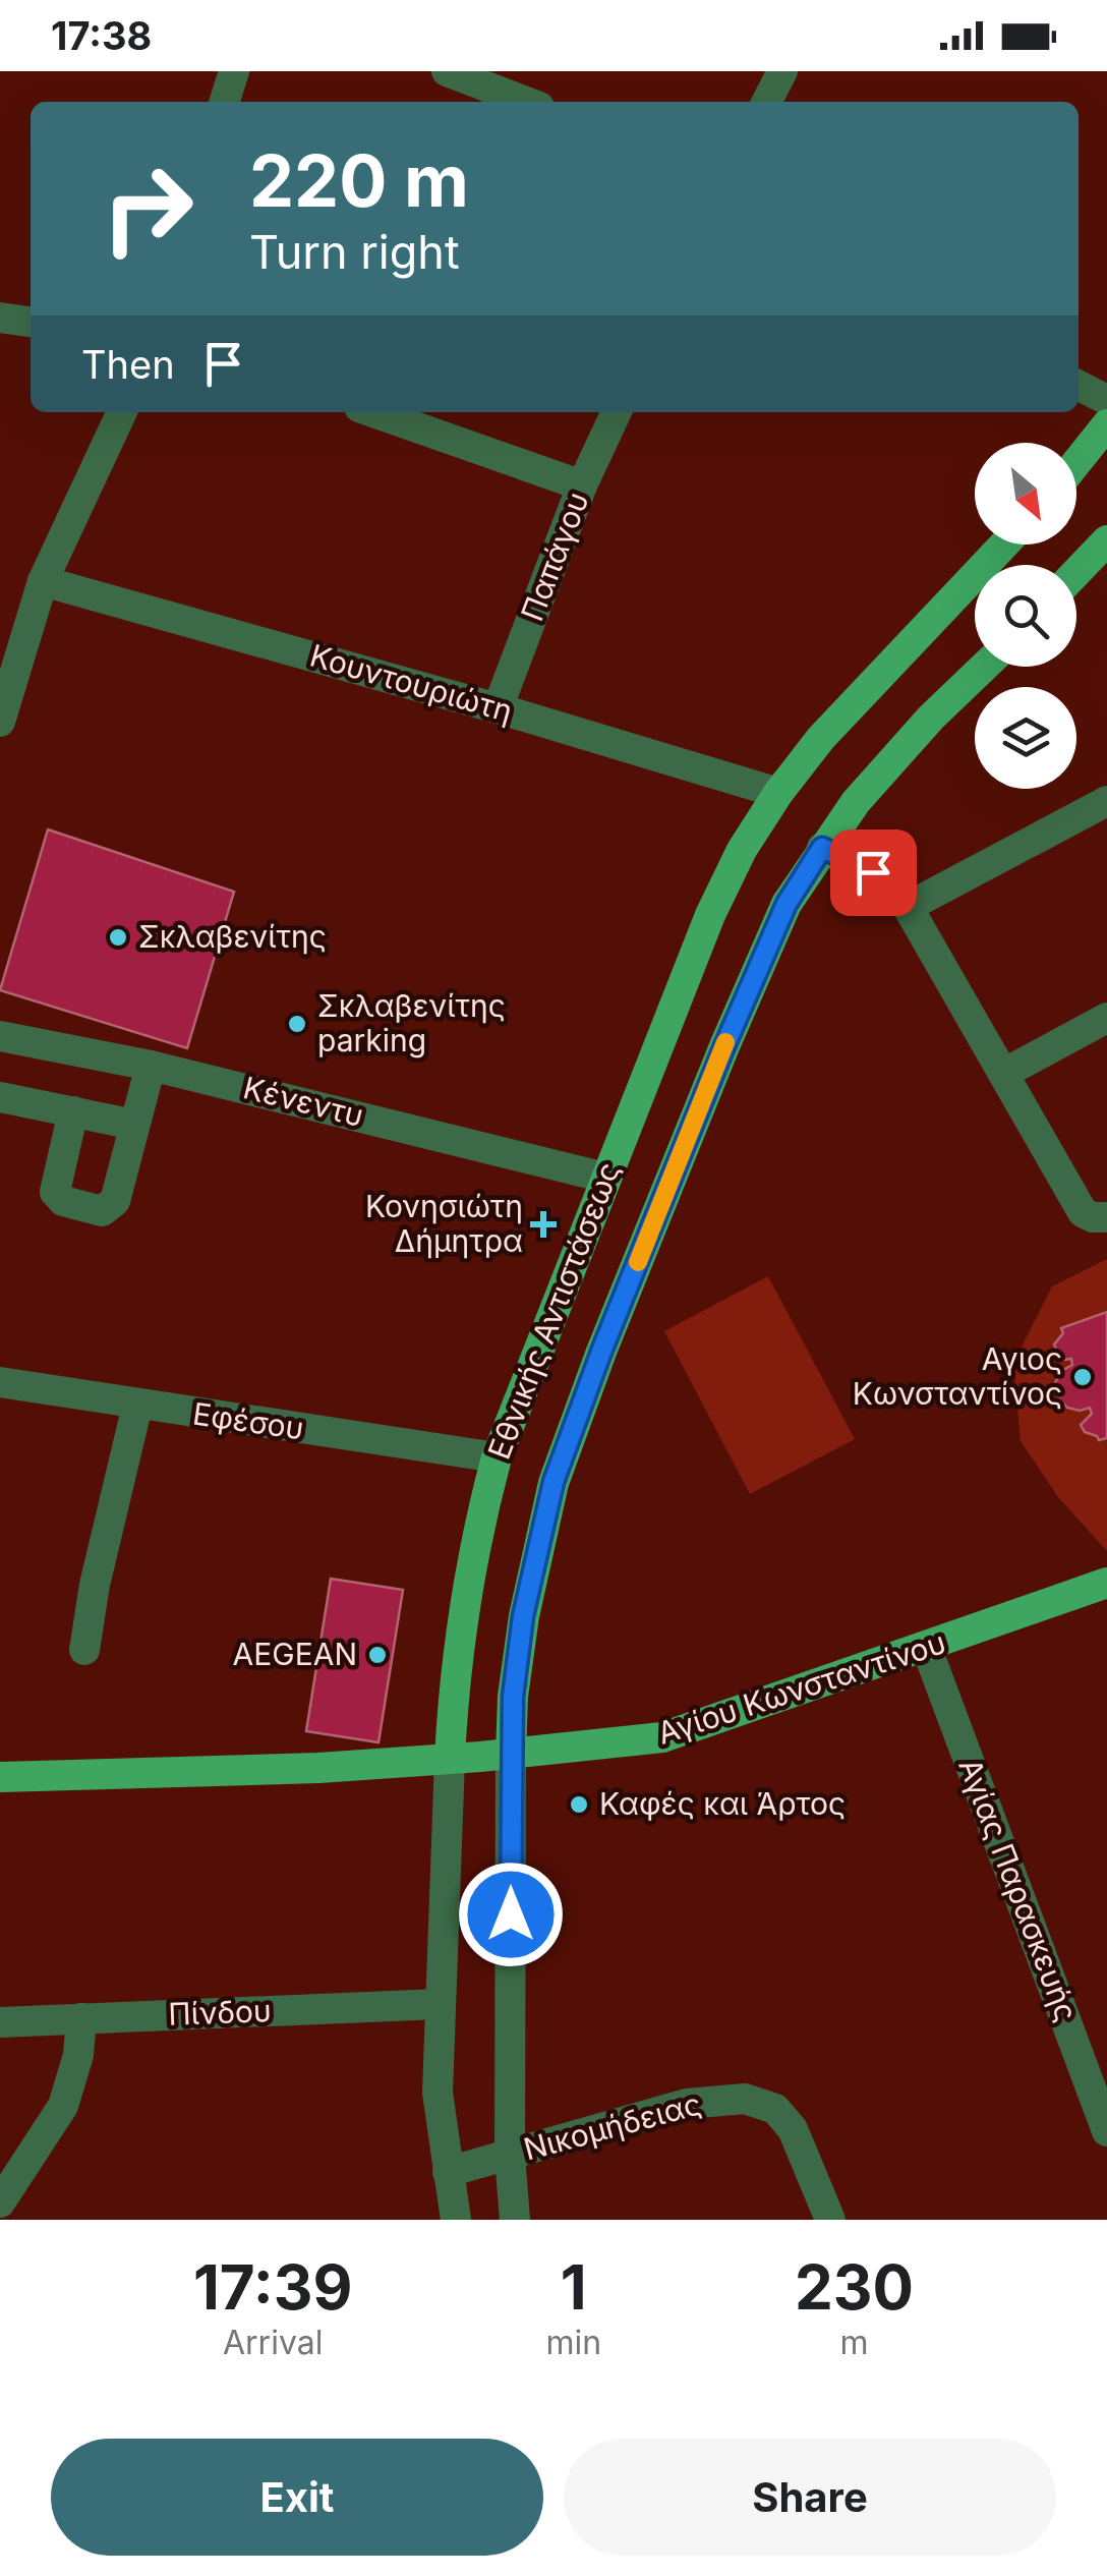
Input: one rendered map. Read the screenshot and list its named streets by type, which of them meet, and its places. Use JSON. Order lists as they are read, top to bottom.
{
  "streets": {
    "main road": ["Εθνικής Αντιστάσεως", "Αγίου Κωνσταντίνου"],
    "street": [
      "Παπάγου",
      "Κουντουριώτη",
      "Κένεντυ",
      "Εφέσου",
      "Αγίας Παρασκευής",
      "Πίνδου",
      "Νικομήδειας"
    ]
  },
  "crossings": [
    ["Παπάγου", "Κουντουριώτη"],
    ["Κουντουριώτη", "Εθνικής Αντιστάσεως"],
    ["Κένεντυ", "Εθνικής Αντιστάσεως"],
    ["Εθνικής Αντιστάσεως", "Εφέσου"],
    ["Εθνικής Αντιστάσεως", "Αγίου Κωνσταντίνου"],
    ["Εθνικής Αντιστάσεως", "Πίνδου"],
    ["Εθνικής Αντιστάσεως", "Νικομήδειας"],
    ["Αγίου Κωνσταντίνου", "Αγίας Παρασκευής"]
  ],
  "places": {
    "other": [
      "Σκλαβενίτης",
      "Σκλαβενίτης parking",
      "Αγιος Κωνσταντίνος",
      "AEGEAN",
      "Καφές και Άρτος"
    ],
    "health": ["Κονησιώτη Δήμητρα"]
  },
  "north": "bottom right",
  "page": {
    "status": "17:38",
    "turn": ["220 m", "Turn right"],
    "then": "Then",
    "eta": [
      "17:39",
      "Arrival",
      "1",
      "min",
      "230",
      "m"
    ],
    "buttons": ["Exit", "Share"]
  }
}
